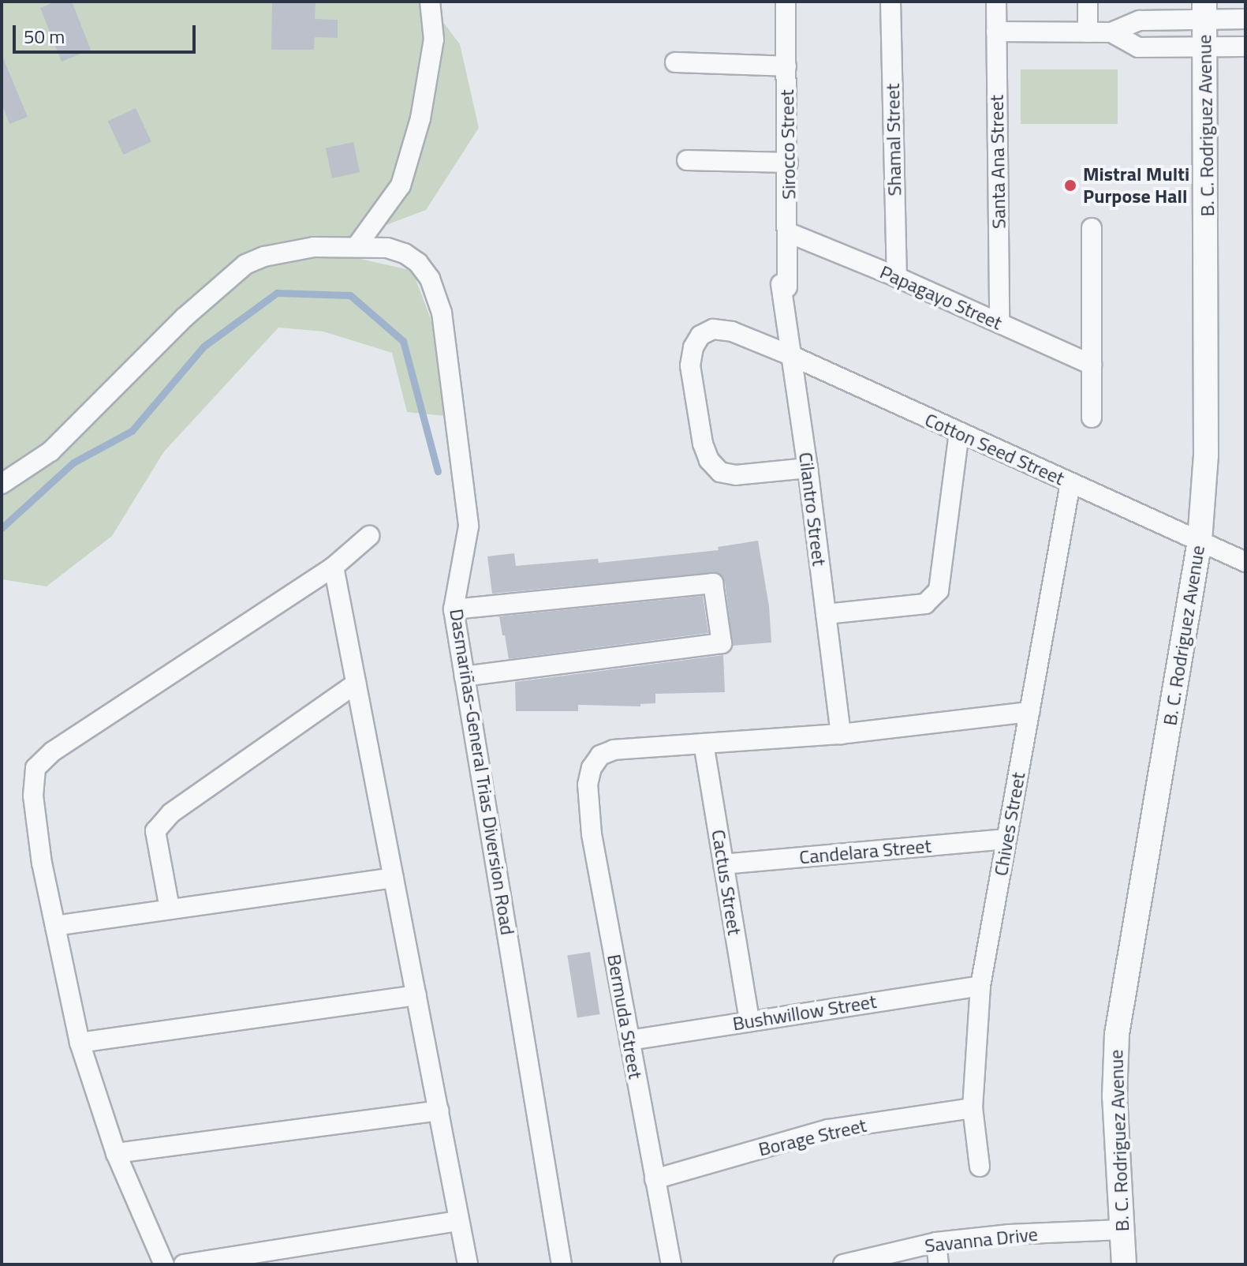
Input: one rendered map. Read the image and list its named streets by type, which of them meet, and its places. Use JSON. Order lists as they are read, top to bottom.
{
  "streets": {
    "street": [
      "B. C. Rodriguez Avenue",
      "Shamal Street",
      "Sirocco Street",
      "Santa Ana Street",
      "Papagayo Street",
      "Cotton Seed Street",
      "Cilantro Street",
      "Dasmariñas-General Trias Diversion Road",
      "Chives Street",
      "Candelara Street",
      "Cactus Street",
      "Bushwillow Street",
      "Bermuda Street",
      "Borage Street",
      "Savanna Drive"
    ]
  },
  "crossings": [
    ["B. C. Rodriguez Avenue", "Cotton Seed Street"],
    ["B. C. Rodriguez Avenue", "Savanna Drive"],
    ["Shamal Street", "Papagayo Street"],
    ["Sirocco Street", "Papagayo Street"],
    ["Sirocco Street", "Cilantro Street"],
    ["Santa Ana Street", "Papagayo Street"],
    ["Cotton Seed Street", "Cilantro Street"],
    ["Cotton Seed Street", "Chives Street"],
    ["Chives Street", "Candelara Street"],
    ["Chives Street", "Bushwillow Street"],
    ["Chives Street", "Borage Street"],
    ["Candelara Street", "Cactus Street"],
    ["Cactus Street", "Bushwillow Street"],
    ["Cactus Street", "Bermuda Street"],
    ["Bushwillow Street", "Bermuda Street"],
    ["Bermuda Street", "Borage Street"]
  ],
  "places": ["Mistral Multi Purpose Hall"],
  "scale_bar": "50 m"
}
